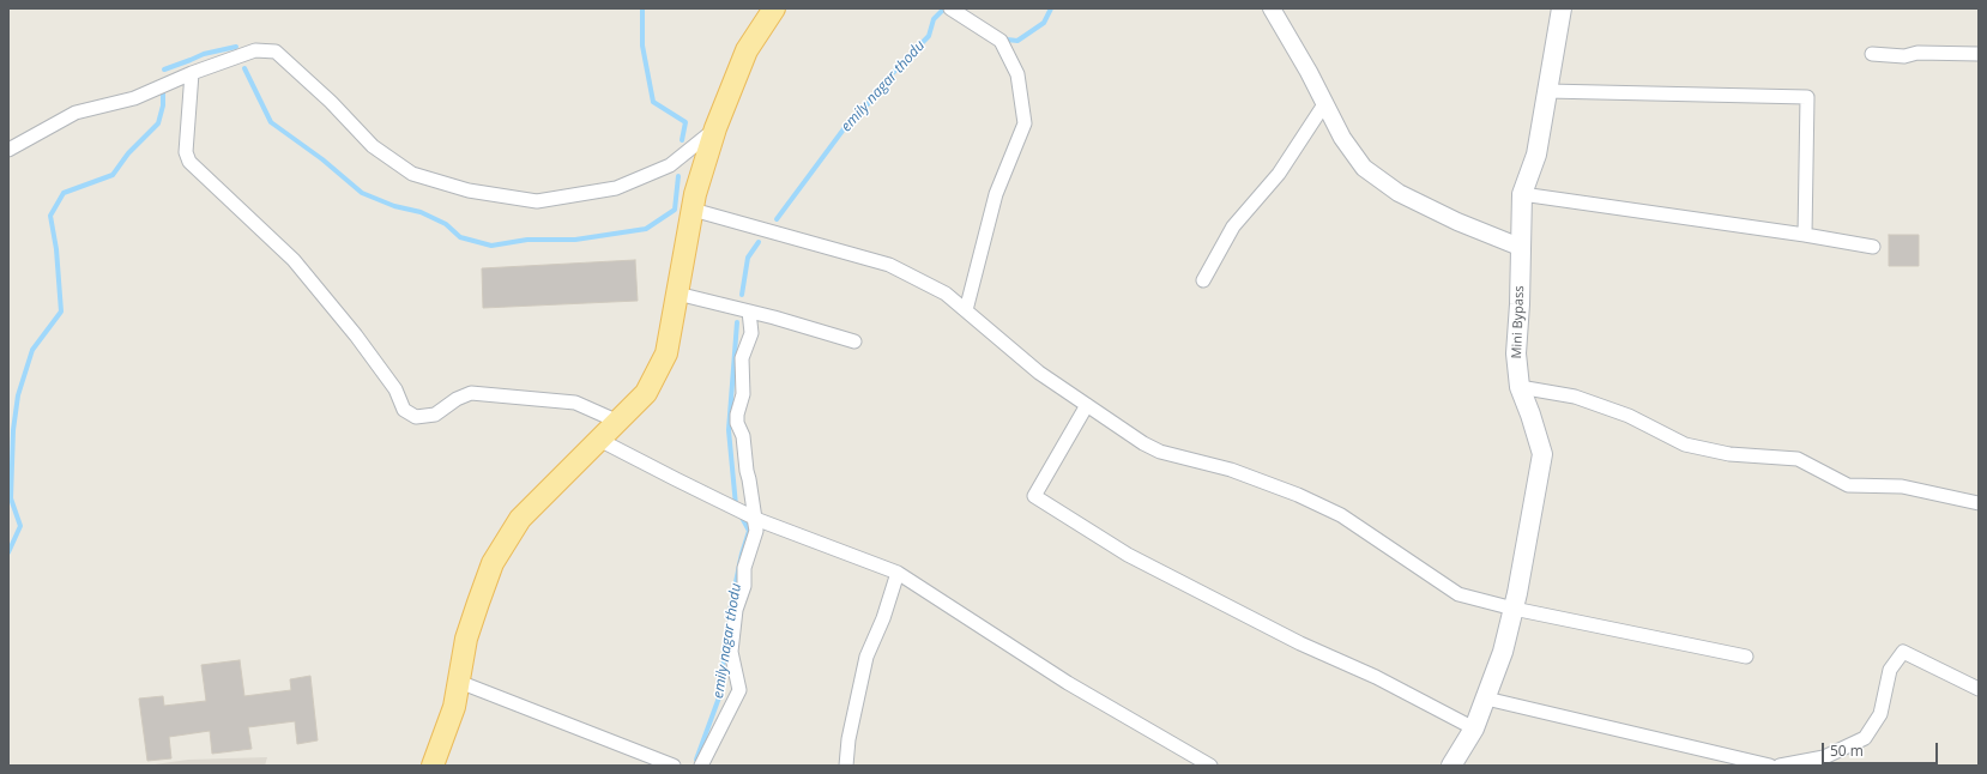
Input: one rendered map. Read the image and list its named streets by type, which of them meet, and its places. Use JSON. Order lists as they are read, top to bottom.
{
  "streets": {
    "main road": ["Mini Bypass"]
  },
  "water": ["emily nagar thodu"],
  "scale_bar": "50 m"
}
